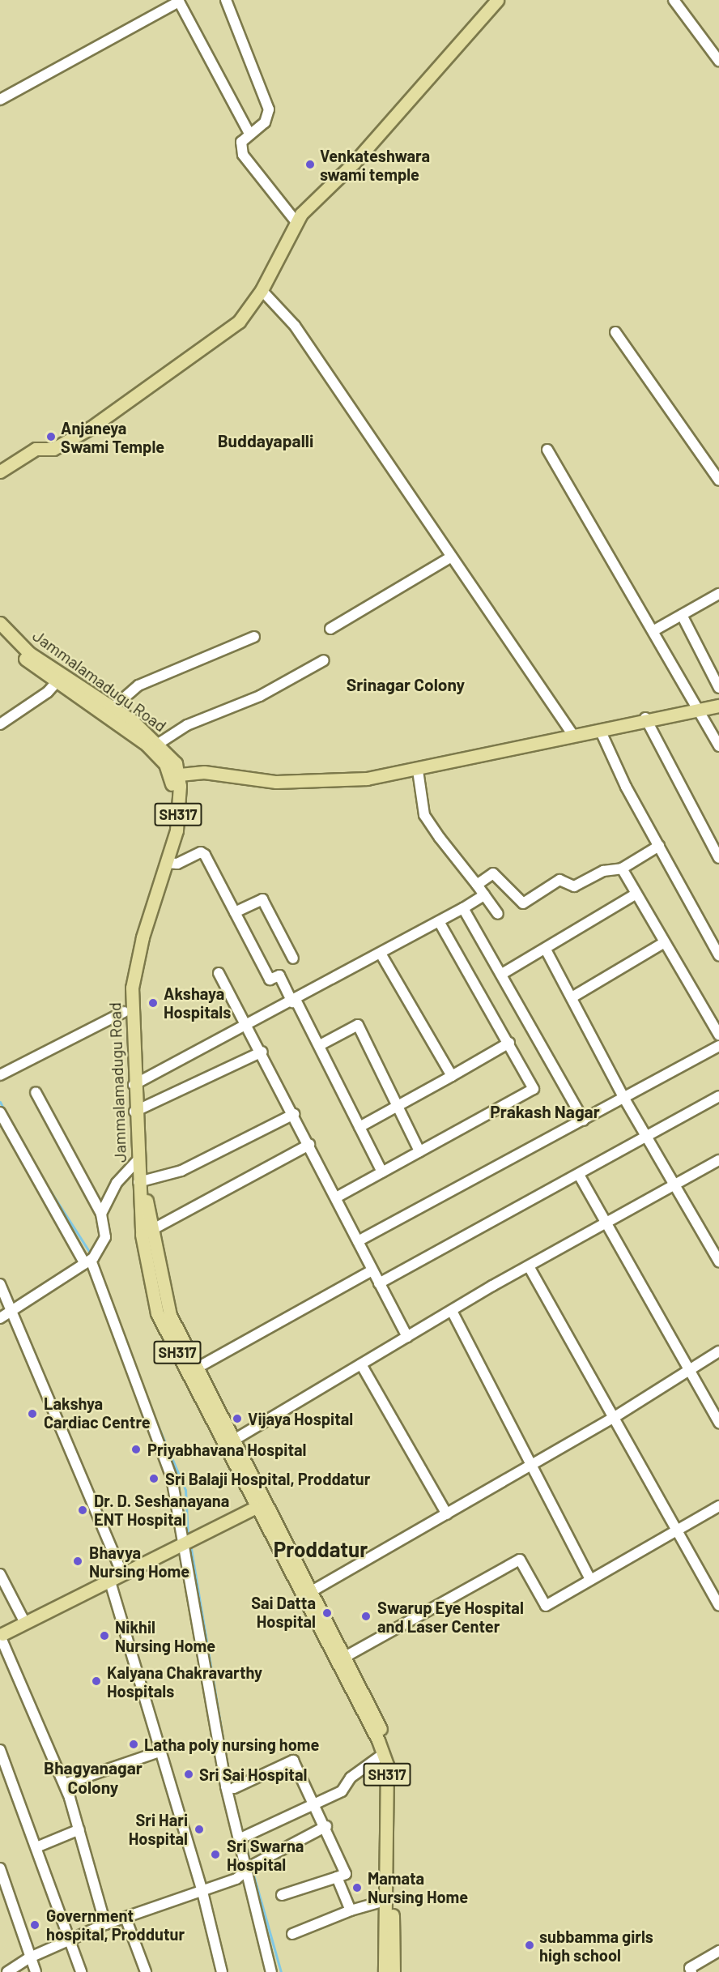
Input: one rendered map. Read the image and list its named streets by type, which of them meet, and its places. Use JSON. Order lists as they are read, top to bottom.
{
  "streets": {
    "main road": ["Jammalamadugu Road", "SH317"]
  },
  "crossings": [
    ["Jammalamadugu Road", "SH317"]
  ],
  "districts": [
    "Buddayapalli",
    "Srinagar Colony",
    "Prakash Nagar",
    "Proddatur",
    "Bhagyanagar Colony"
  ],
  "places": [
    "Venkateshwara swami temple",
    "Anjaneya Swami Temple",
    "Akshaya Hospitals",
    "Lakshya Cardiac Centre",
    "Vijaya Hospital",
    "Priyabhavana Hospital",
    "Sri Balaji Hospital, Proddatur",
    "Dr. D. Seshanayana ENT Hospital",
    "Bhavya Nursing Home",
    "Sai Datta Hospital",
    "Swarup Eye Hospital and Laser Center",
    "Nikhil Nursing Home",
    "Kalyana Chakravarthy Hospitals",
    "Latha poly nursing home",
    "Sri Sai Hospital",
    "Sri Hari Hospital",
    "Sri Swarna Hospital",
    "Mamata Nursing Home",
    "Government hospital, Proddutur",
    "subbamma girls high school"
  ]
}
